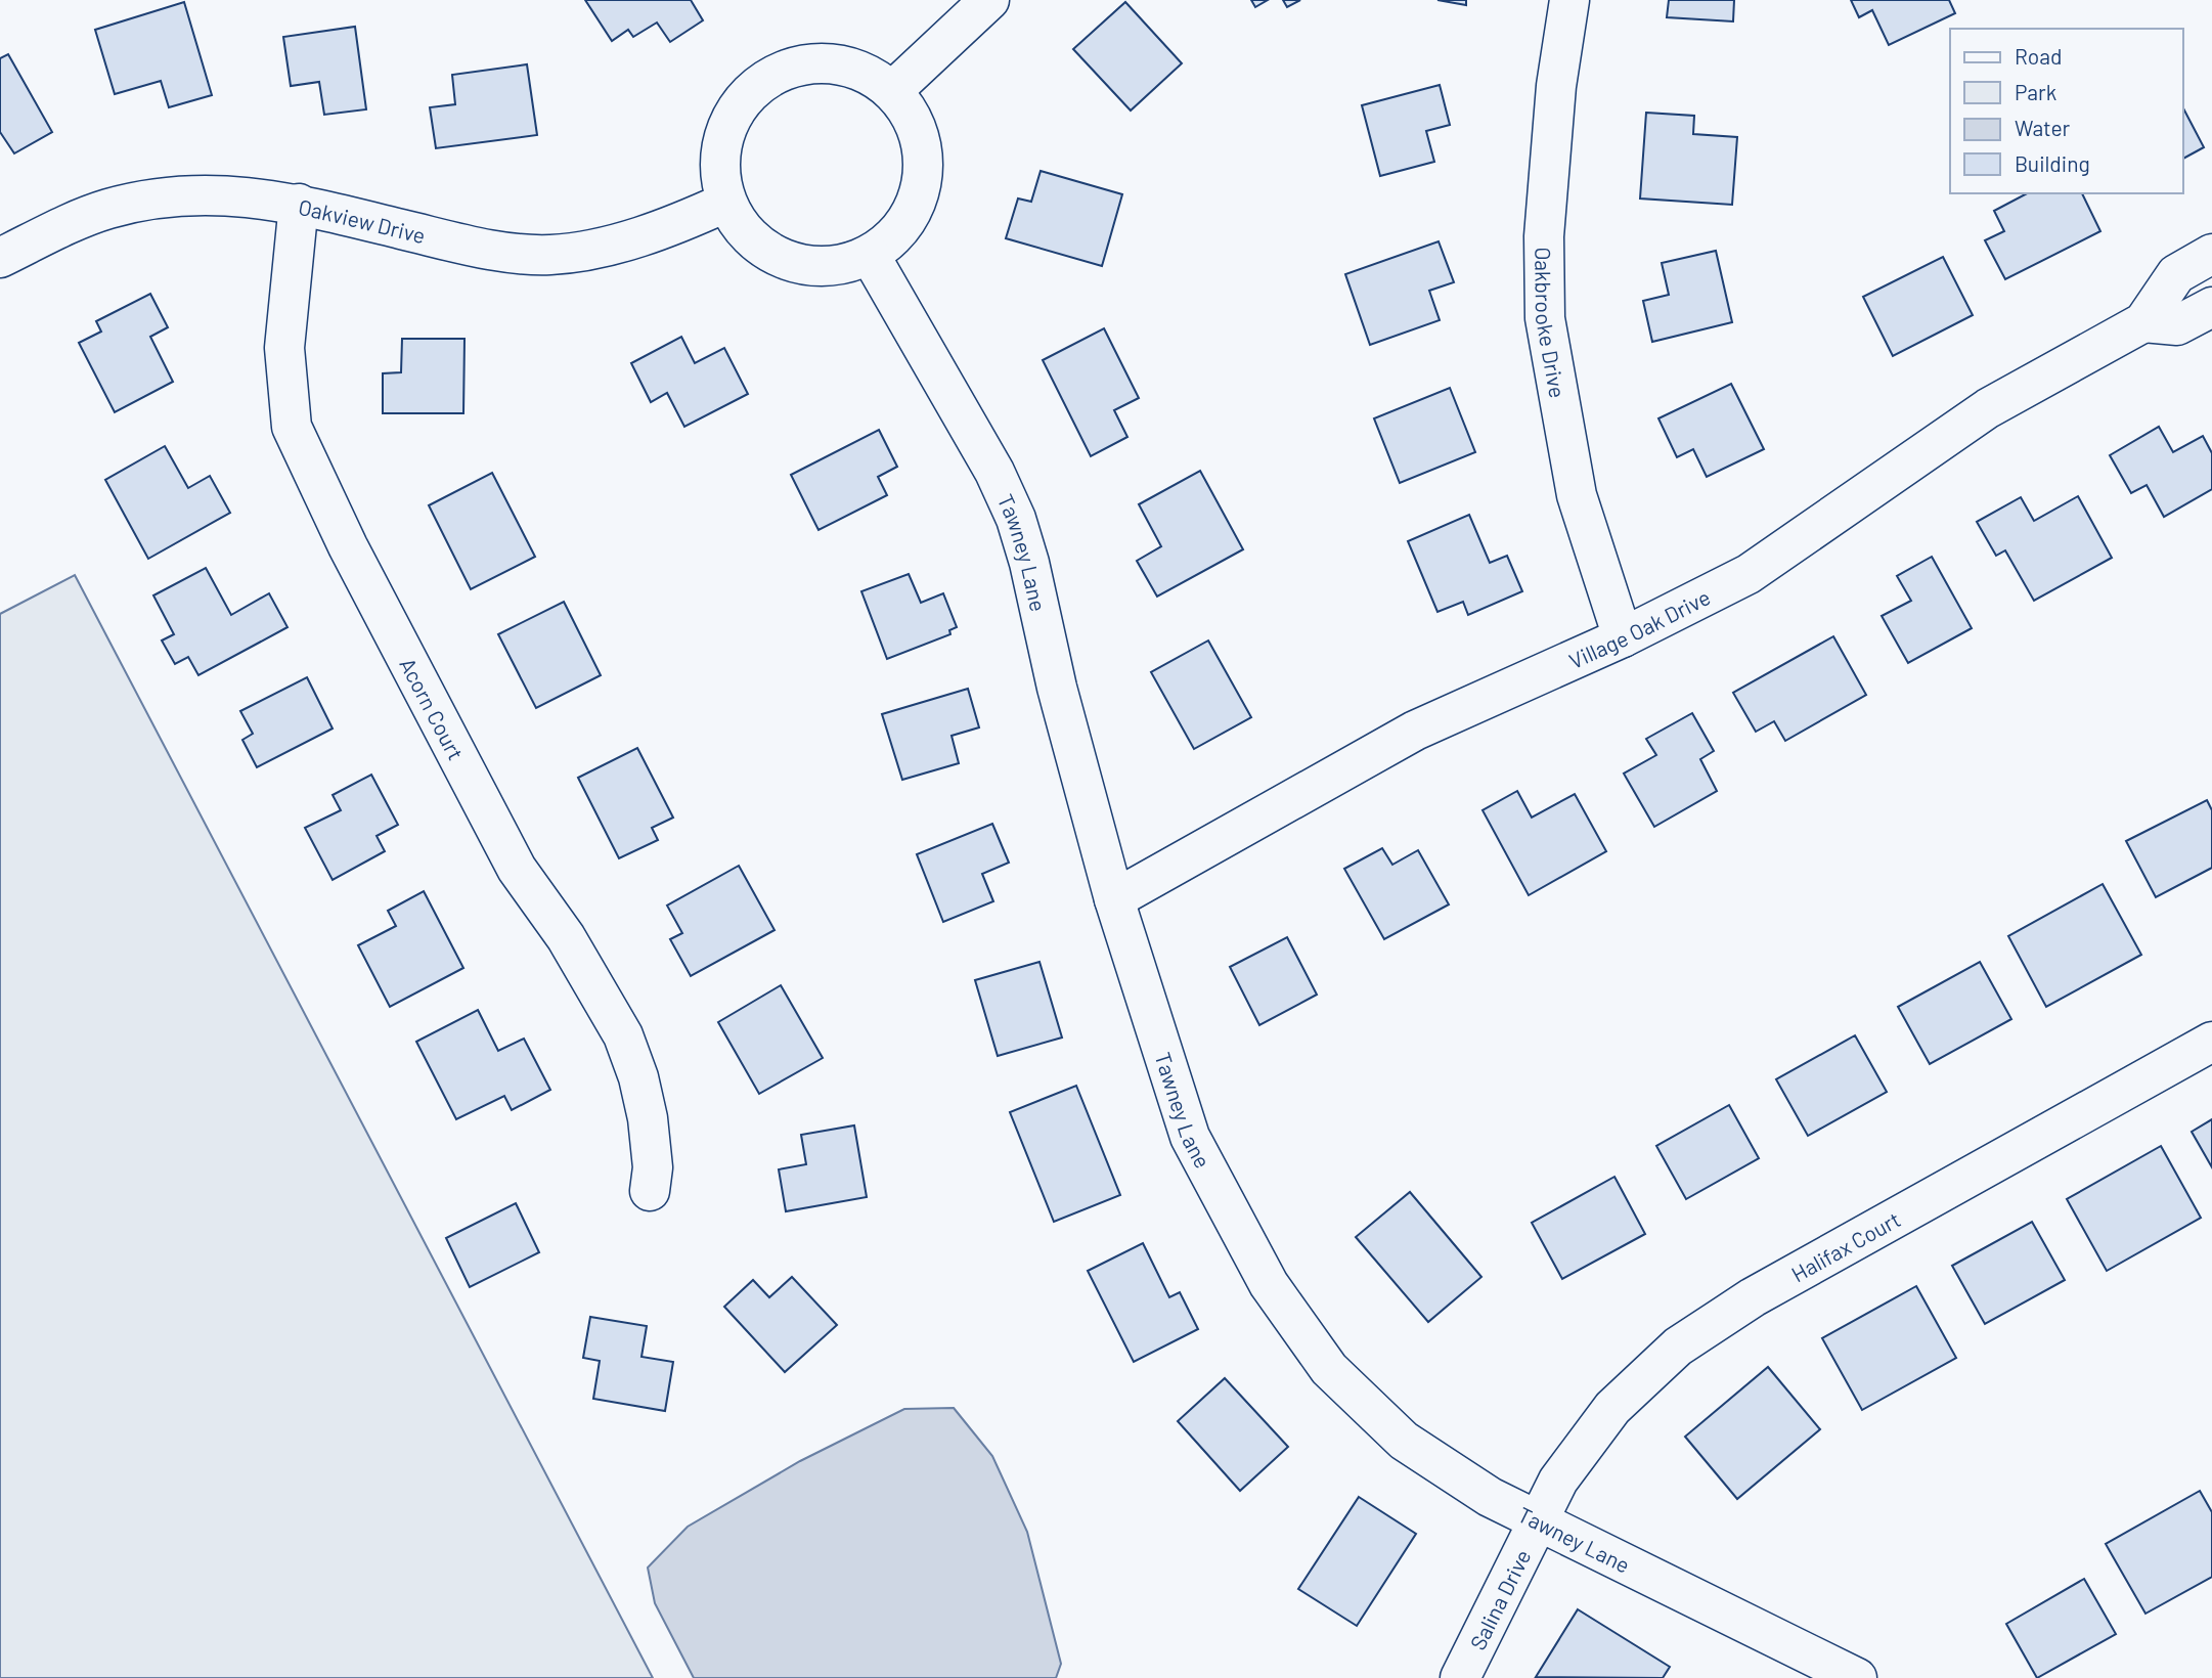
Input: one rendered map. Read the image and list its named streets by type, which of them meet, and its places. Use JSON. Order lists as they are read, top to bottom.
{
  "streets": {
    "street": [
      "Oakview Drive",
      "Oakbrooke Drive",
      "Tawney Lane",
      "Village Oak Drive",
      "Acorn Court",
      "Halifax Court",
      "Salina Drive"
    ]
  },
  "crossings": [
    ["Oakview Drive", "Tawney Lane"],
    ["Oakview Drive", "Acorn Court"],
    ["Oakbrooke Drive", "Village Oak Drive"],
    ["Tawney Lane", "Village Oak Drive"],
    ["Tawney Lane", "Halifax Court"],
    ["Tawney Lane", "Salina Drive"],
    ["Halifax Court", "Salina Drive"]
  ],
  "legend": [
    "Road",
    "Park",
    "Water",
    "Building"
  ]
}
